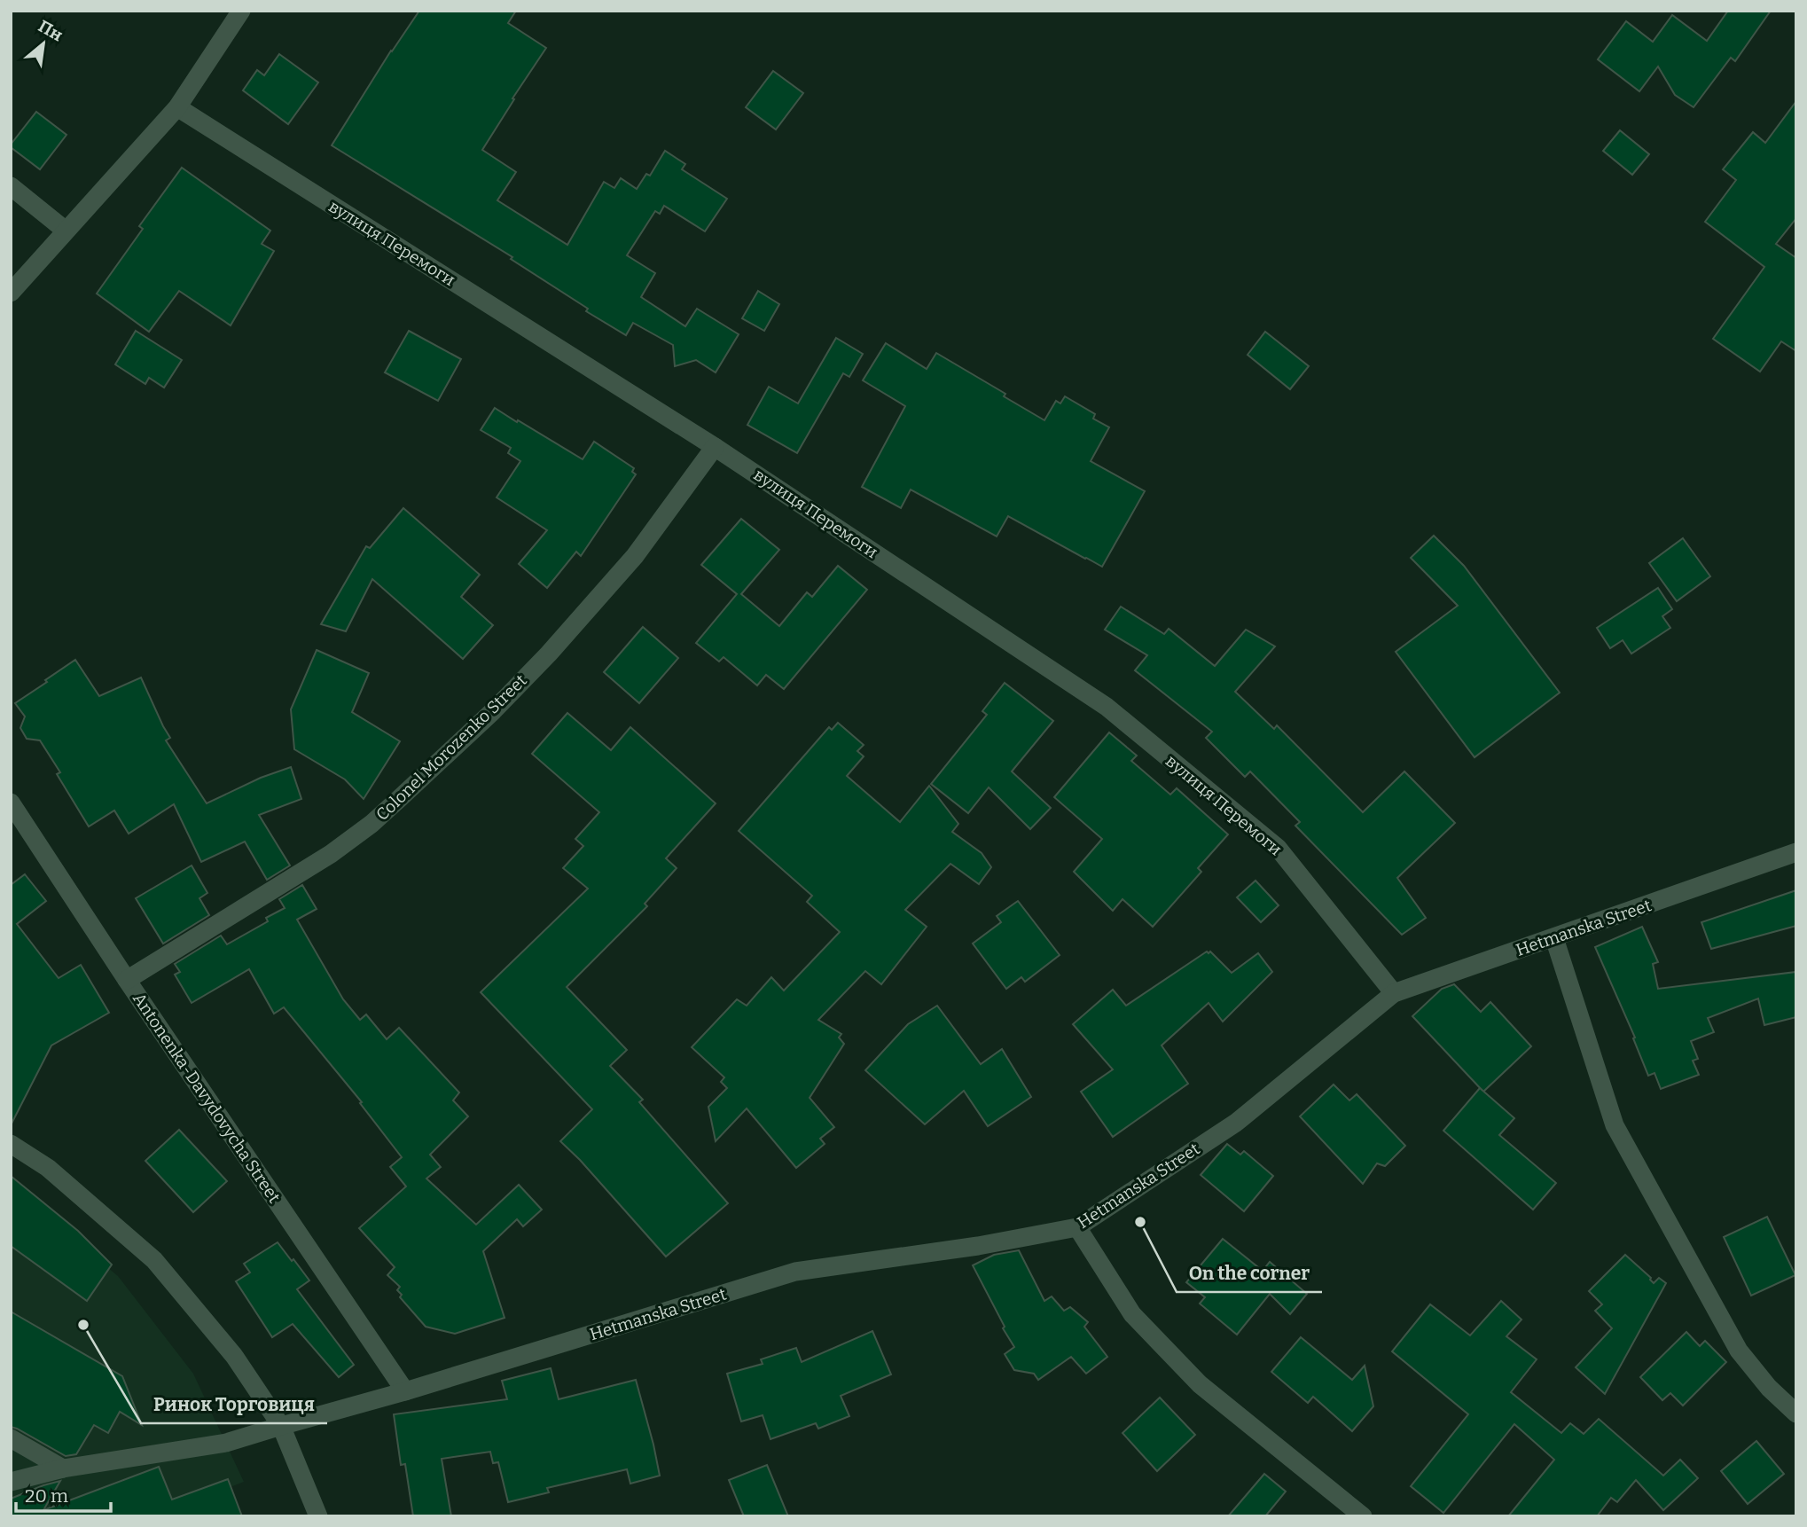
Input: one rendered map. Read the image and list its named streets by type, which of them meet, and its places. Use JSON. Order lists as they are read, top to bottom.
{
  "streets": {
    "street": [
      "вулиця Перемоги",
      "Colonel Morozenko Street",
      "Hetmanska Street",
      "Antonenka-Davydovycha Street"
    ]
  },
  "crossings": [
    ["вулиця Перемоги", "Colonel Morozenko Street"],
    ["вулиця Перемоги", "Hetmanska Street"],
    ["Colonel Morozenko Street", "Antonenka-Davydovycha Street"],
    ["Hetmanska Street", "Antonenka-Davydovycha Street"]
  ],
  "places": ["On the corner", "Ринок Торговиця"],
  "scale_bar": "20 m",
  "north": "top right"
}
